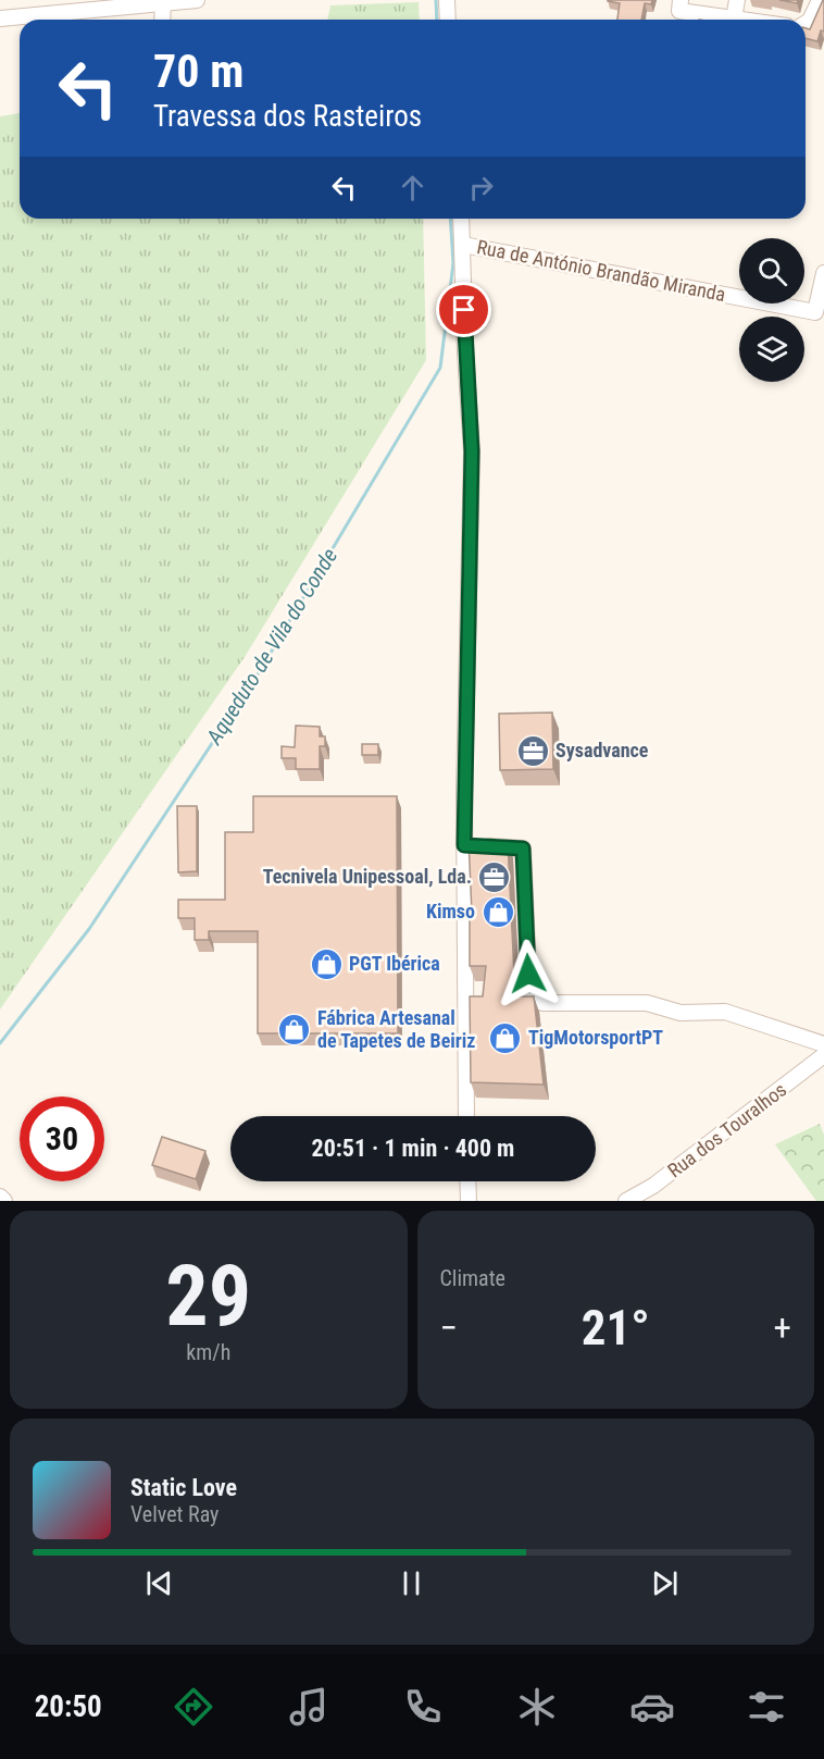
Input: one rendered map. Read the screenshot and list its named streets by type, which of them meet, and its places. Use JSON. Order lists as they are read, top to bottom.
{
  "streets": {
    "street": ["Rua de António Brandão Miranda", "Rua dos Touralhos"]
  },
  "water": ["Aqueduto de Vila do Conde"],
  "places": {
    "office": ["Sysadvance", "Tecnivela Unipessoal, Lda."],
    "shop": [
      "Kimso",
      "PGT Ibérica",
      "Fábrica Artesanal de Tapetes de Beiriz",
      "TigMotorsportPT"
    ]
  },
  "page": {
    "turn": ["70 m", "Travessa dos Rasteiros"],
    "limit": "30",
    "trip": "20:51 · 1 min · 400 m",
    "tile": [
      ["29", "km/h"],
      "Climate"
    ],
    "heat": ["−", "21°", "+"],
    "song": ["Static Love", "Velvet Ray"],
    "tabs": "20:50"
  }
}
